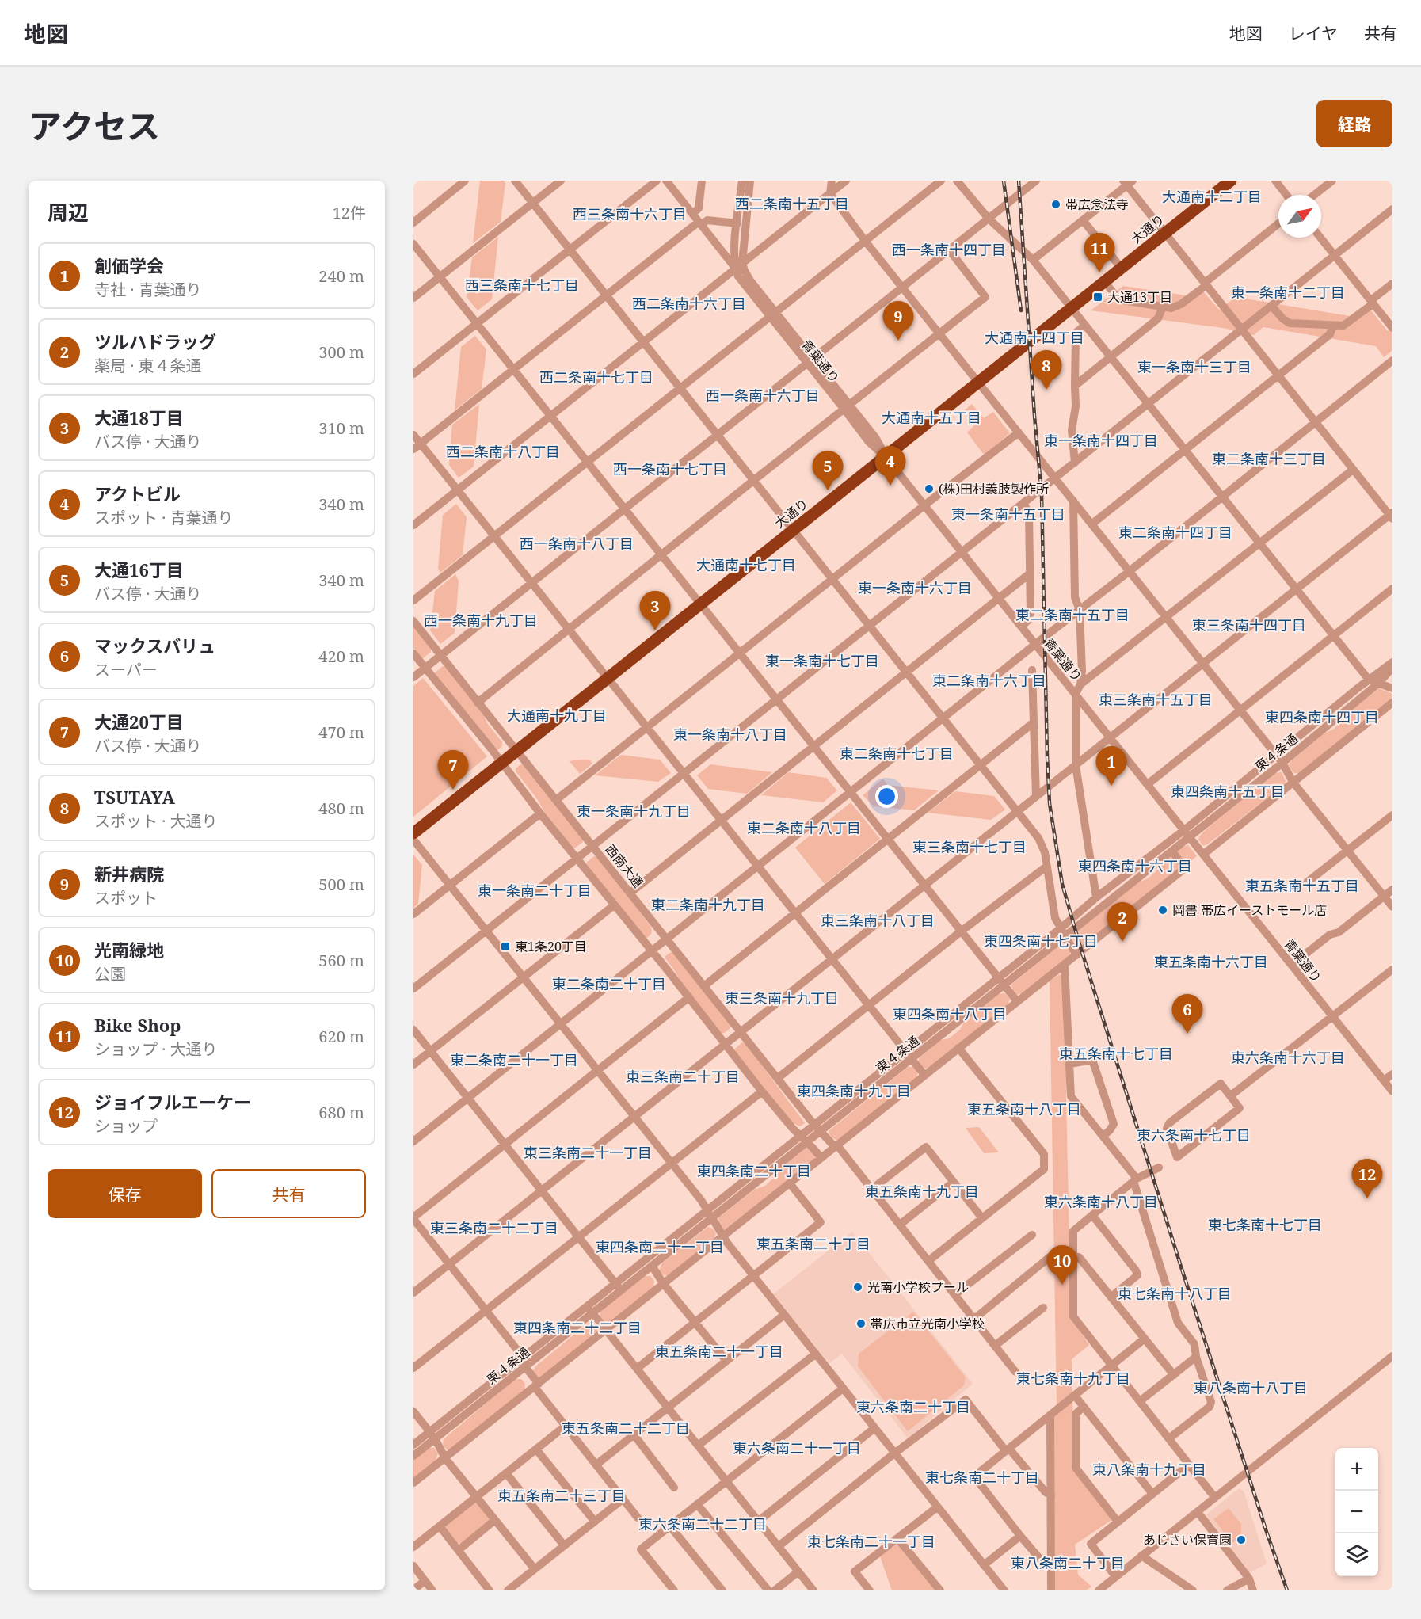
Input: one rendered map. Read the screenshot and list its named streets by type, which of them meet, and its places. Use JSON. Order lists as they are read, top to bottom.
{
  "streets": {
    "highway": ["大通り"],
    "street": ["青葉通り", "東４条通", "西南大通"]
  },
  "crossings": [
    ["大通り", "青葉通り"],
    ["大通り", "西南大通"],
    ["青葉通り", "東４条通"],
    ["東４条通", "西南大通"]
  ],
  "districts": [
    "大通南十二丁目",
    "西二条南十五丁目",
    "西三条南十六丁目",
    "西一条南十四丁目",
    "西三条南十七丁目",
    "東一条南十二丁目",
    "西二条南十六丁目",
    "大通南十四丁目",
    "東一条南十三丁目",
    "西二条南十七丁目",
    "西一条南十六丁目",
    "大通南十五丁目",
    "東一条南十四丁目",
    "西二条南十八丁目",
    "東二条南十三丁目",
    "西一条南十七丁目",
    "東一条南十五丁目",
    "東二条南十四丁目",
    "西一条南十八丁目",
    "大通南十七丁目",
    "東一条南十六丁目",
    "東二条南十五丁目",
    "西一条南十九丁目",
    "東三条南十四丁目",
    "東一条南十七丁目",
    "東二条南十六丁目",
    "東三条南十五丁目",
    "大通南十九丁目",
    "東四条南十四丁目",
    "東一条南十八丁目",
    "東二条南十七丁目",
    "東四条南十五丁目",
    "東一条南十九丁目",
    "東二条南十八丁目",
    "東三条南十七丁目",
    "東四条南十六丁目",
    "東五条南十五丁目",
    "東一条南二十丁目",
    "東二条南十九丁目",
    "東三条南十八丁目",
    "東四条南十七丁目",
    "東五条南十六丁目",
    "東二条南二十丁目",
    "東三条南十九丁目",
    "東四条南十八丁目",
    "東五条南十七丁目",
    "東六条南十六丁目",
    "東二条南二十一丁目",
    "東三条南二十丁目",
    "東四条南十九丁目",
    "東五条南十八丁目",
    "東六条南十七丁目",
    "東三条南二十一丁目",
    "東四条南二十丁目",
    "東五条南十九丁目",
    "東六条南十八丁目",
    "東七条南十七丁目",
    "東三条南二十二丁目",
    "東五条南二十丁目",
    "東四条南二十一丁目",
    "東七条南十八丁目",
    "東四条南二十二丁目",
    "東五条南二十一丁目",
    "東七条南十九丁目",
    "東八条南十八丁目",
    "東六条南二十丁目",
    "東五条南二十二丁目",
    "東六条南二十一丁目",
    "東八条南十九丁目",
    "東七条南二十丁目",
    "東五条南二十三丁目",
    "東六条南二十二丁目",
    "東七条南二十一丁目",
    "東八条南二十丁目"
  ],
  "places": {
    "other": [
      "帯広念法寺",
      "(株)田村義肢製作所",
      "岡書 帯広イーストモール店",
      "光南小学校プール",
      "帯広市立光南小学校",
      "あじさい保育園"
    ],
    "transit": ["大通13丁目", "東1条20丁目"]
  },
  "north": "top right",
  "page": {
    "header": "地図",
    "nav": ["地図", "レイヤ", "共有"],
    "title": "アクセス",
    "buttons": [
      "経路",
      ["保存", "共有"]
    ],
    "heading": ["周辺", "12件"],
    "pins": [
      "11",
      "9",
      "8",
      "4",
      "5",
      "3",
      "1",
      "7",
      "2",
      "6",
      "12",
      "10"
    ],
    "list": [
      {
        "mark": "1",
        "name": "創価学会",
        "note": "寺社 · 青葉通り",
        "value": "240 m"
      },
      {
        "mark": "2",
        "name": "ツルハドラッグ",
        "note": "薬局 · 東４条通",
        "value": "300 m"
      },
      {
        "mark": "3",
        "name": "大通18丁目",
        "note": "バス停 · 大通り",
        "value": "310 m"
      },
      {
        "mark": "4",
        "name": "アクトビル",
        "note": "スポット · 青葉通り",
        "value": "340 m"
      },
      {
        "mark": "5",
        "name": "大通16丁目",
        "note": "バス停 · 大通り",
        "value": "340 m"
      },
      {
        "mark": "6",
        "name": "マックスバリュ",
        "note": "スーパー",
        "value": "420 m"
      },
      {
        "mark": "7",
        "name": "大通20丁目",
        "note": "バス停 · 大通り",
        "value": "470 m"
      },
      {
        "mark": "8",
        "name": "TSUTAYA",
        "note": "スポット · 大通り",
        "value": "480 m"
      },
      {
        "mark": "9",
        "name": "新井病院",
        "note": "スポット",
        "value": "500 m"
      },
      {
        "mark": "10",
        "name": "光南緑地",
        "note": "公園",
        "value": "560 m"
      },
      {
        "mark": "11",
        "name": "Bike Shop",
        "note": "ショップ · 大通り",
        "value": "620 m"
      },
      {
        "mark": "12",
        "name": "ジョイフルエーケー",
        "note": "ショップ",
        "value": "680 m"
      }
    ],
    "map_buttons": ["+", "−"]
  }
}
